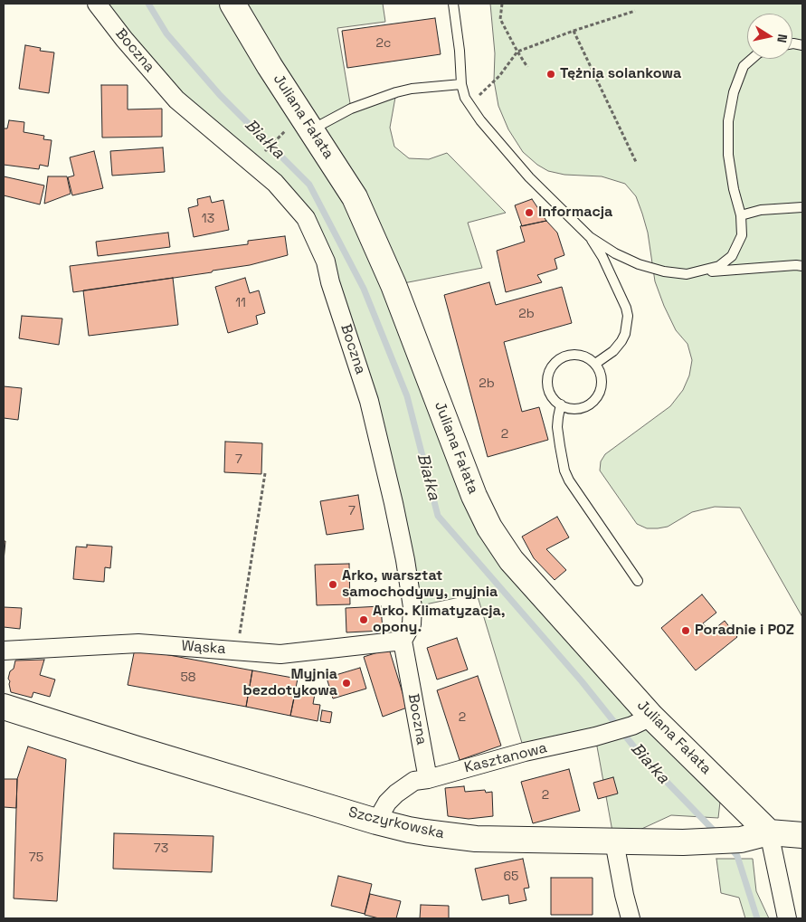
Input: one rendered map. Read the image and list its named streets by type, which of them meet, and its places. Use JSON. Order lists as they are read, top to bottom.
{
  "streets": {
    "street": [
      "Boczna",
      "Juliana Fałata",
      "Wąska",
      "Kasztanowa",
      "Szczyrkowska"
    ]
  },
  "crossings": [
    ["Boczna", "Wąska"],
    ["Boczna", "Kasztanowa"],
    ["Juliana Fałata", "Kasztanowa"],
    ["Juliana Fałata", "Szczyrkowska"],
    ["Kasztanowa", "Szczyrkowska"]
  ],
  "water": ["Białka"],
  "places": [
    "Tężnia solankowa",
    "Informacja",
    "Arko, warsztat samochodywy, myjnia",
    "Arko. Klimatyzacja, opony.",
    "Poradnie i POZ",
    "Myjnia bezdotykowa"
  ],
  "house_numbers": [
    "2c",
    "13",
    "11",
    "2b",
    "2b",
    "2",
    "7",
    "7",
    "58",
    "2",
    "2",
    "73",
    "75",
    "65"
  ],
  "north": "right"
}
